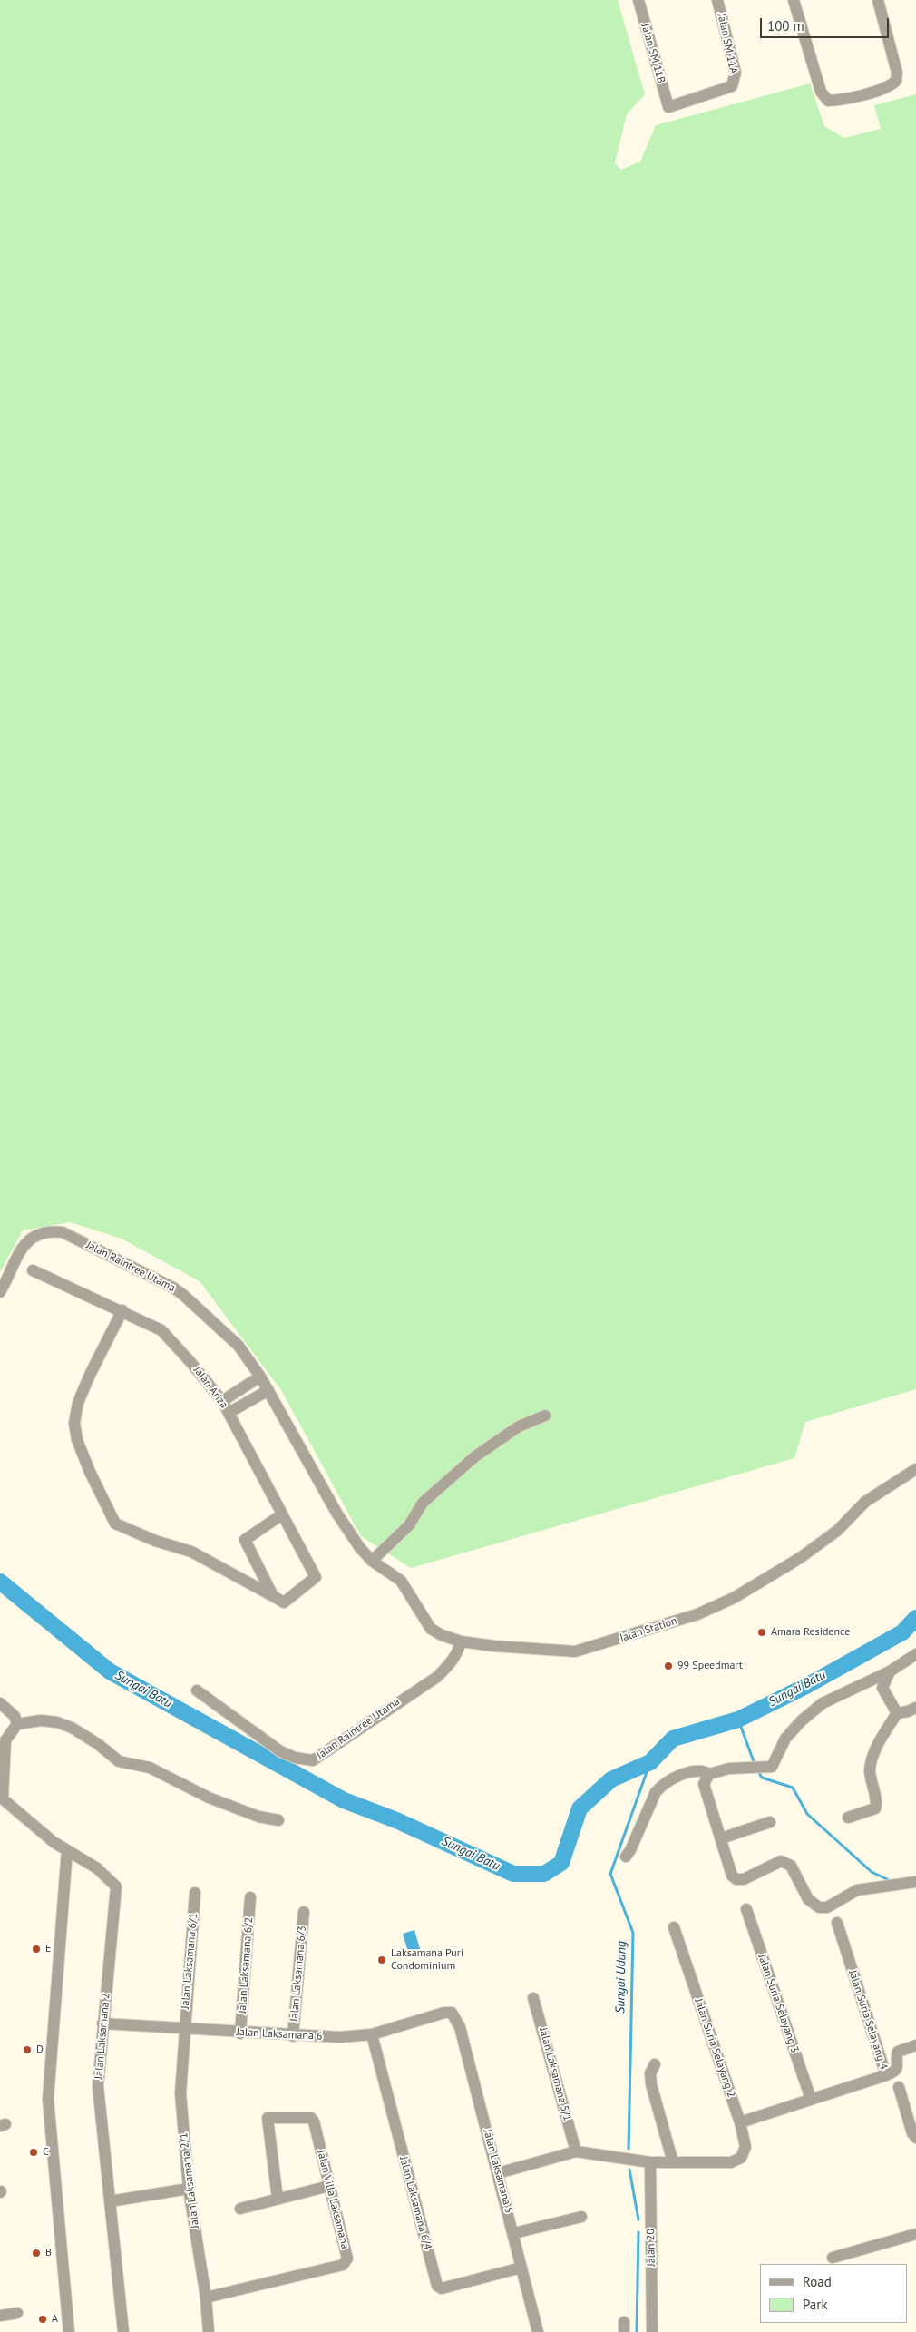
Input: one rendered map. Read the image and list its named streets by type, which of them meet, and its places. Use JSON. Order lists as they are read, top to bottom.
{
  "streets": {
    "street": [
      "Jalan SM 11A",
      "Jalan SM 11B",
      "Jalan Raintree Utama",
      "Jalan Ariza",
      "Jalan Station",
      "Jalan Laksamana 6/1",
      "Jalan Laksamana 6/2",
      "Jalan Laksamana 6/3",
      "Jalan Suria Selayang 3",
      "Jalan Suria Selayang 4",
      "Jalan Laksamana 6",
      "Jalan Laksamana 2",
      "Jalan Suria Selayang 2",
      "Jalan Laksamana 5/1",
      "Jalan Laksamana 5",
      "Jalan Laksamana 2/1",
      "Jalan Villa Laksamana",
      "Jalan Laksamana 6/4",
      "Jalan 20"
    ]
  },
  "crossings": [
    ["Jalan SM 11A", "Jalan SM 11B"],
    ["Jalan Raintree Utama", "Jalan Station"],
    ["Jalan Laksamana 6/1", "Jalan Laksamana 6"],
    ["Jalan Laksamana 6/1", "Jalan Laksamana 2/1"],
    ["Jalan Laksamana 6/2", "Jalan Laksamana 6"],
    ["Jalan Laksamana 6/3", "Jalan Laksamana 6"],
    ["Jalan Suria Selayang 3", "Jalan Suria Selayang 4"],
    ["Jalan Suria Selayang 4", "Jalan Suria Selayang 2"],
    ["Jalan Laksamana 6", "Jalan Laksamana 2"],
    ["Jalan Laksamana 6", "Jalan Laksamana 5"],
    ["Jalan Laksamana 6", "Jalan Laksamana 2/1"],
    ["Jalan Laksamana 6", "Jalan Laksamana 6/4"],
    ["Jalan Laksamana 5", "Jalan Laksamana 6/4"],
    ["Jalan Laksamana 2/1", "Jalan Villa Laksamana"]
  ],
  "water": ["Sungai Batu", "Sungai Udang"],
  "places": [
    "Amara Residence",
    "99 Speedmart",
    "E",
    "Laksamana Puri Condominium",
    "D",
    "C",
    "B",
    "A"
  ],
  "legend": ["Road", "Park"],
  "scale_bar": "100 m"
}
